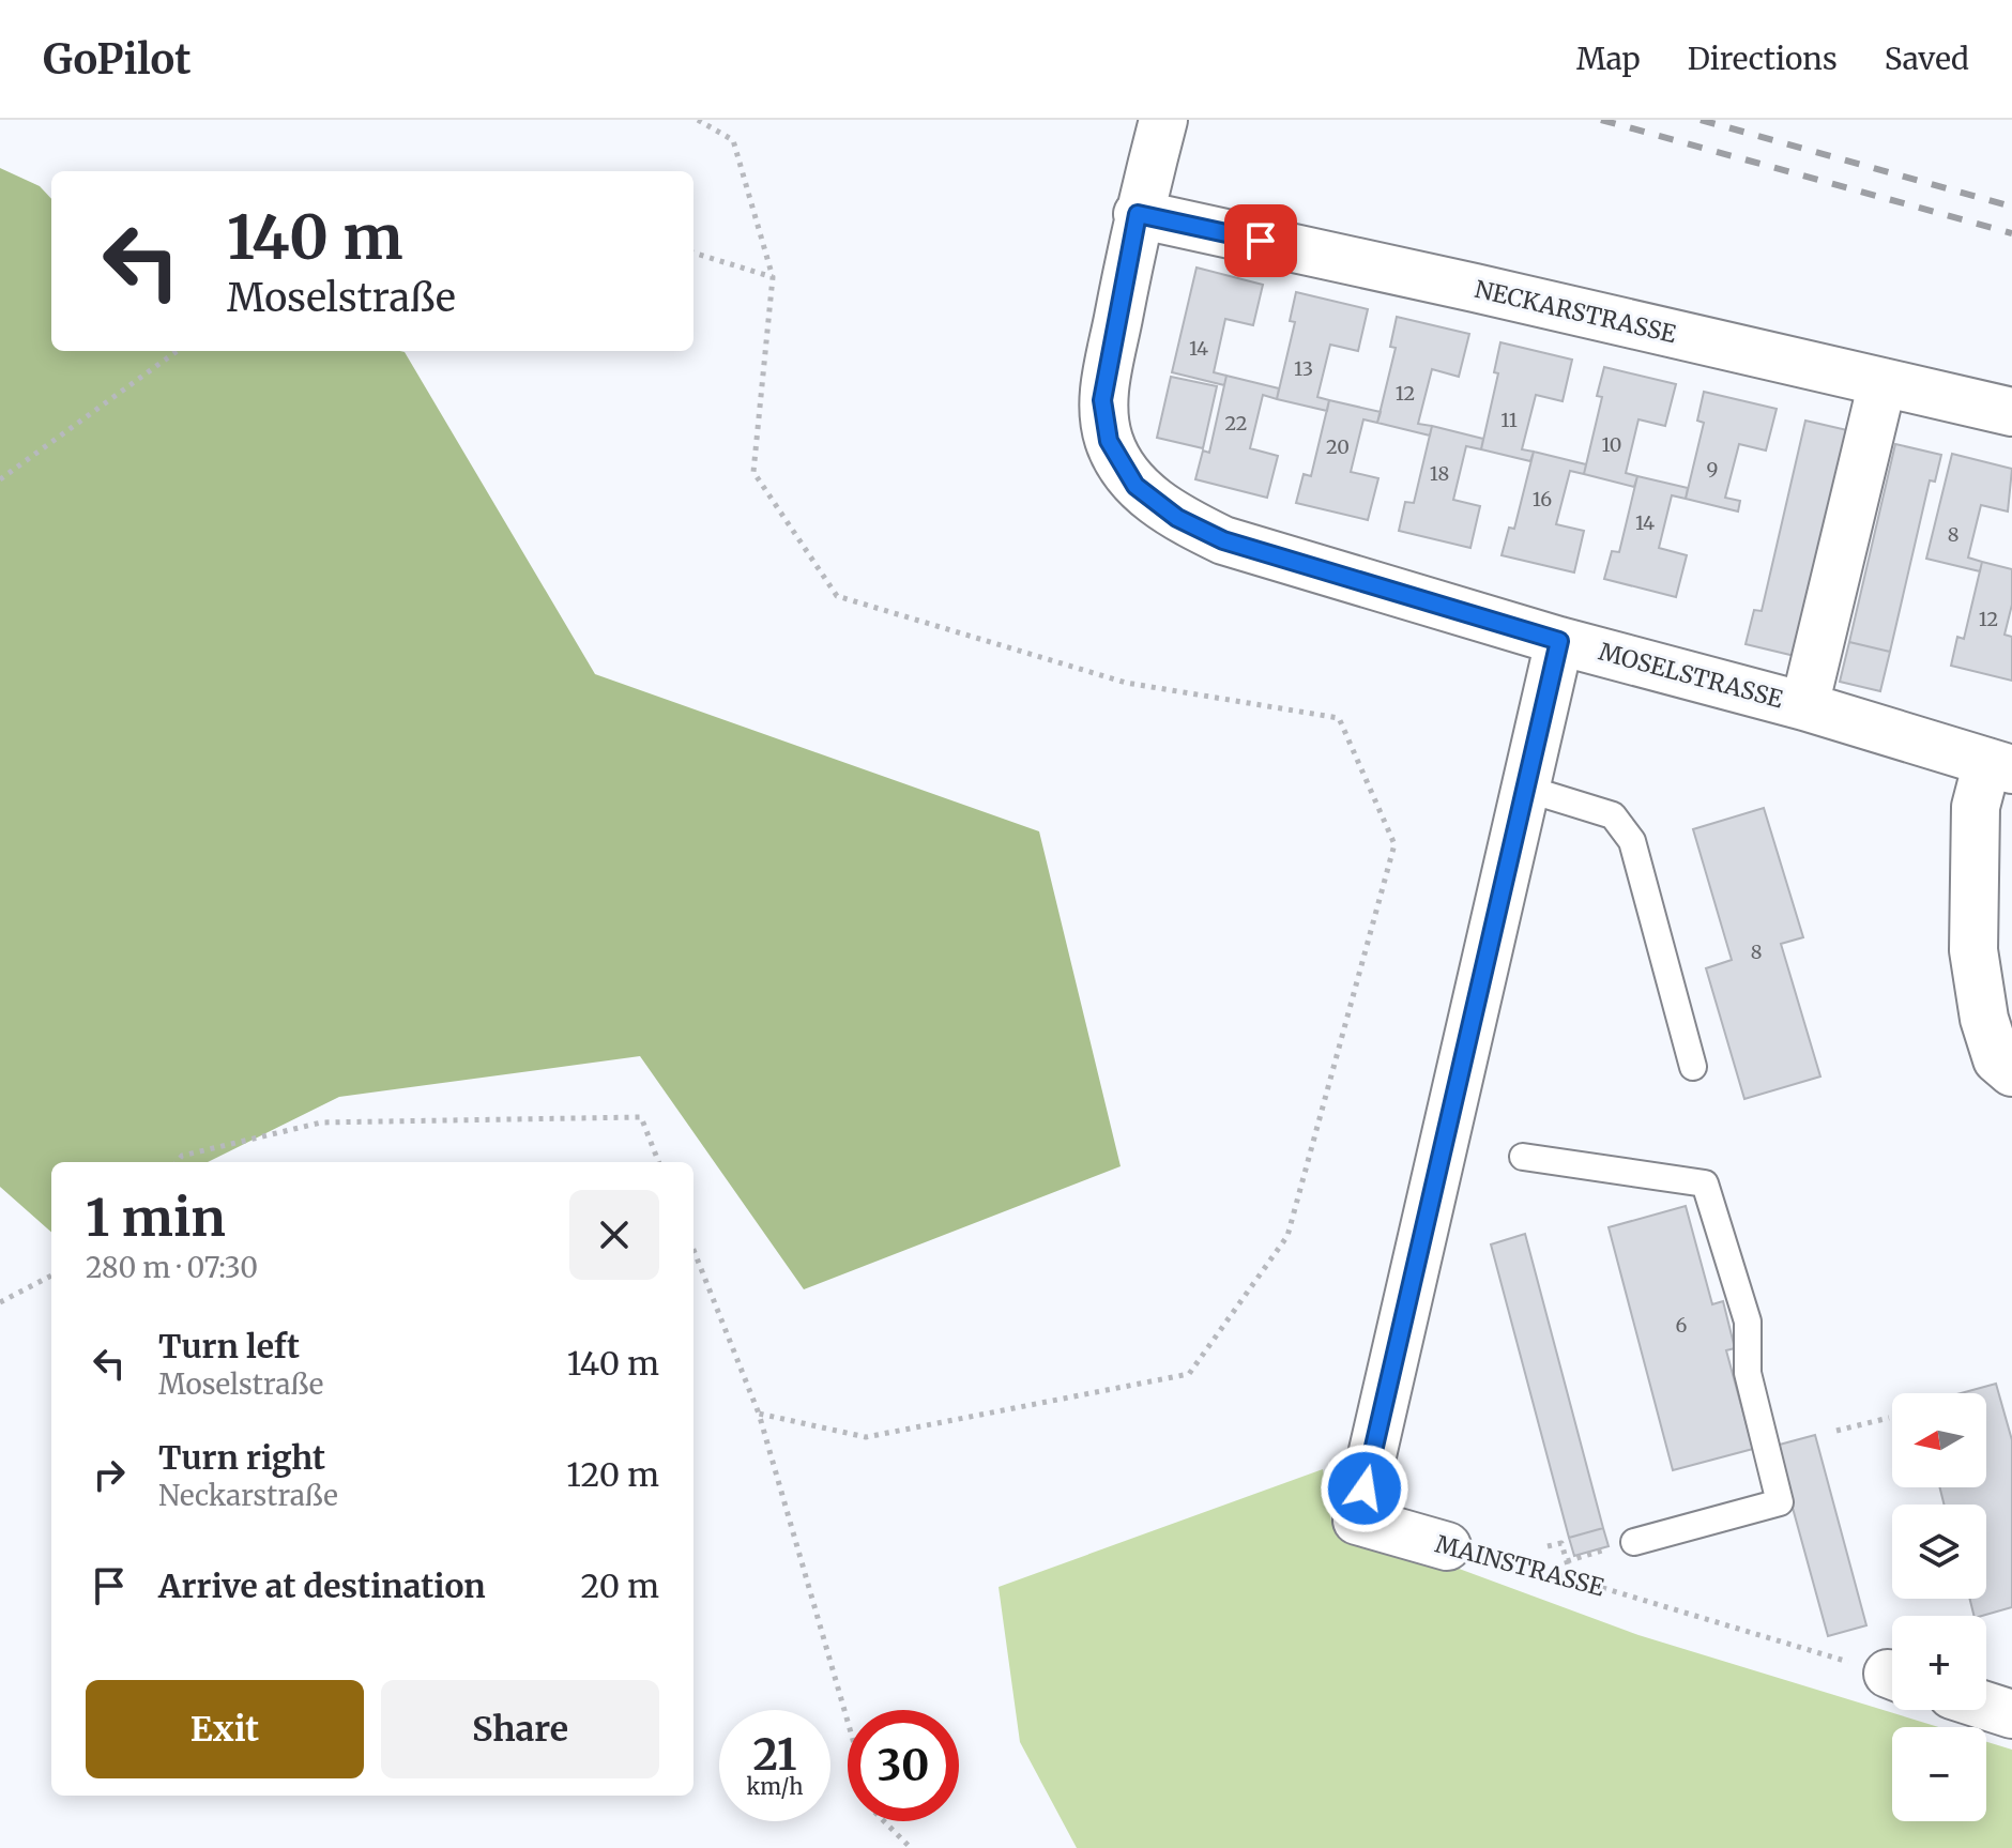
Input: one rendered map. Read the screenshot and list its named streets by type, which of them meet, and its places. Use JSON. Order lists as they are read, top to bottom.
{
  "streets": {
    "street": ["NECKARSTRASSE", "MOSELSTRASSE", "MAINSTRASSE"]
  },
  "crossings": [
    ["NECKARSTRASSE", "MOSELSTRASSE"],
    ["MOSELSTRASSE", "MAINSTRASSE"]
  ],
  "house_numbers": [
    "14",
    "13",
    "12",
    "11",
    "22",
    "10",
    "20",
    "9",
    "18",
    "16",
    "14",
    "8",
    "12",
    "8",
    "6"
  ],
  "north": "left",
  "page": {
    "header": "GoPilot",
    "nav": ["Map", "Directions", "Saved"],
    "turn": ["140 m", "Moselstraße"],
    "heading": ["1 min", "280 m · 07:30"],
    "list": [
      {
        "name": "Turn left",
        "note": "Moselstraße",
        "value": "140 m"
      },
      {
        "name": "Turn right",
        "note": "Neckarstraße",
        "value": "120 m"
      },
      {
        "name": "Arrive at destination",
        "value": "20 m"
      }
    ],
    "map_buttons": ["+", "−"],
    "buttons": ["Exit", "Share"],
    "speed": "21 km/h",
    "limit": "30"
  }
}
